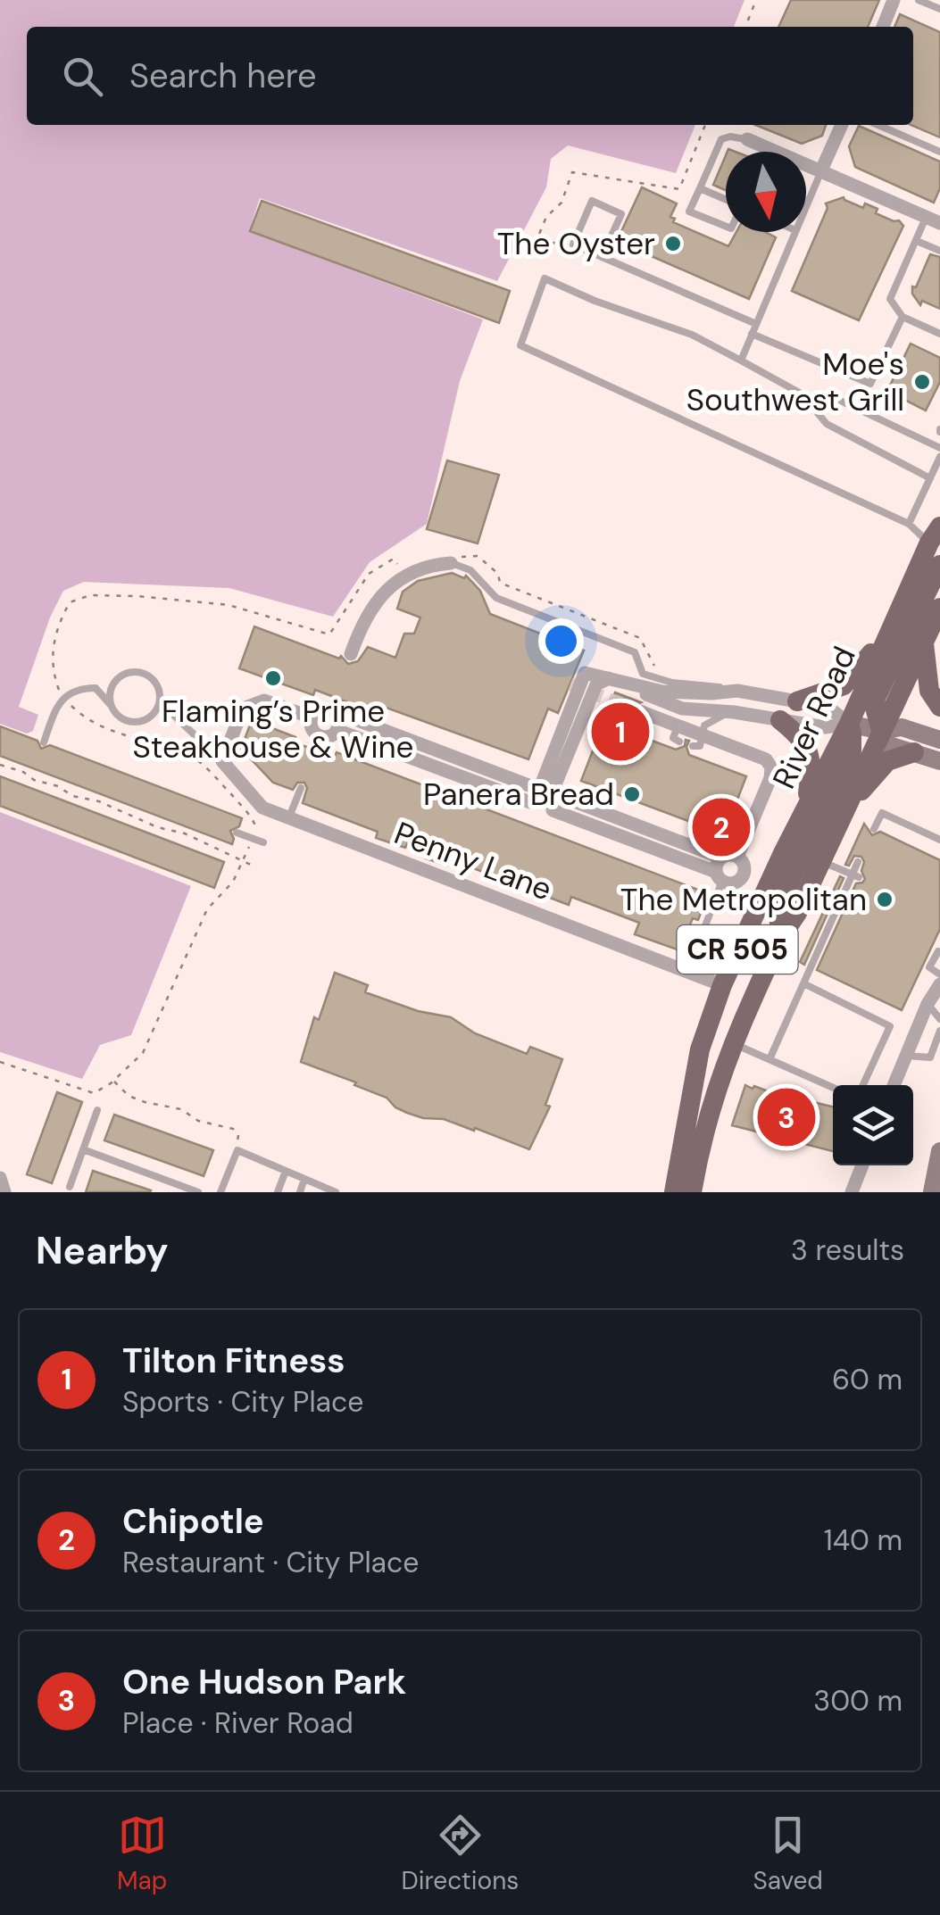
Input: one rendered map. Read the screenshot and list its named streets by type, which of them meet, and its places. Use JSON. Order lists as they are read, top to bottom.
{
  "streets": {
    "main road": ["River Road", "CR 505"],
    "street": ["Penny Lane"]
  },
  "crossings": [
    ["River Road", "Penny Lane"]
  ],
  "places": [
    "The Oyster",
    "Moe's Southwest Grill",
    "Flaming’s Prime Steakhouse & Wine",
    "Panera Bread",
    "The Metropolitan"
  ],
  "north": "bottom",
  "page": {
    "search": "Search here",
    "pins": ["1", "2", "3"],
    "heading": ["Nearby", "3 results"],
    "list": [
      {
        "mark": "1",
        "name": "Tilton Fitness",
        "note": "Sports · City Place",
        "value": "60 m"
      },
      {
        "mark": "2",
        "name": "Chipotle",
        "note": "Restaurant · City Place",
        "value": "140 m"
      },
      {
        "mark": "3",
        "name": "One Hudson Park",
        "note": "Place · River Road",
        "value": "300 m"
      }
    ],
    "nav": ["Map", "Directions", "Saved"]
  }
}
